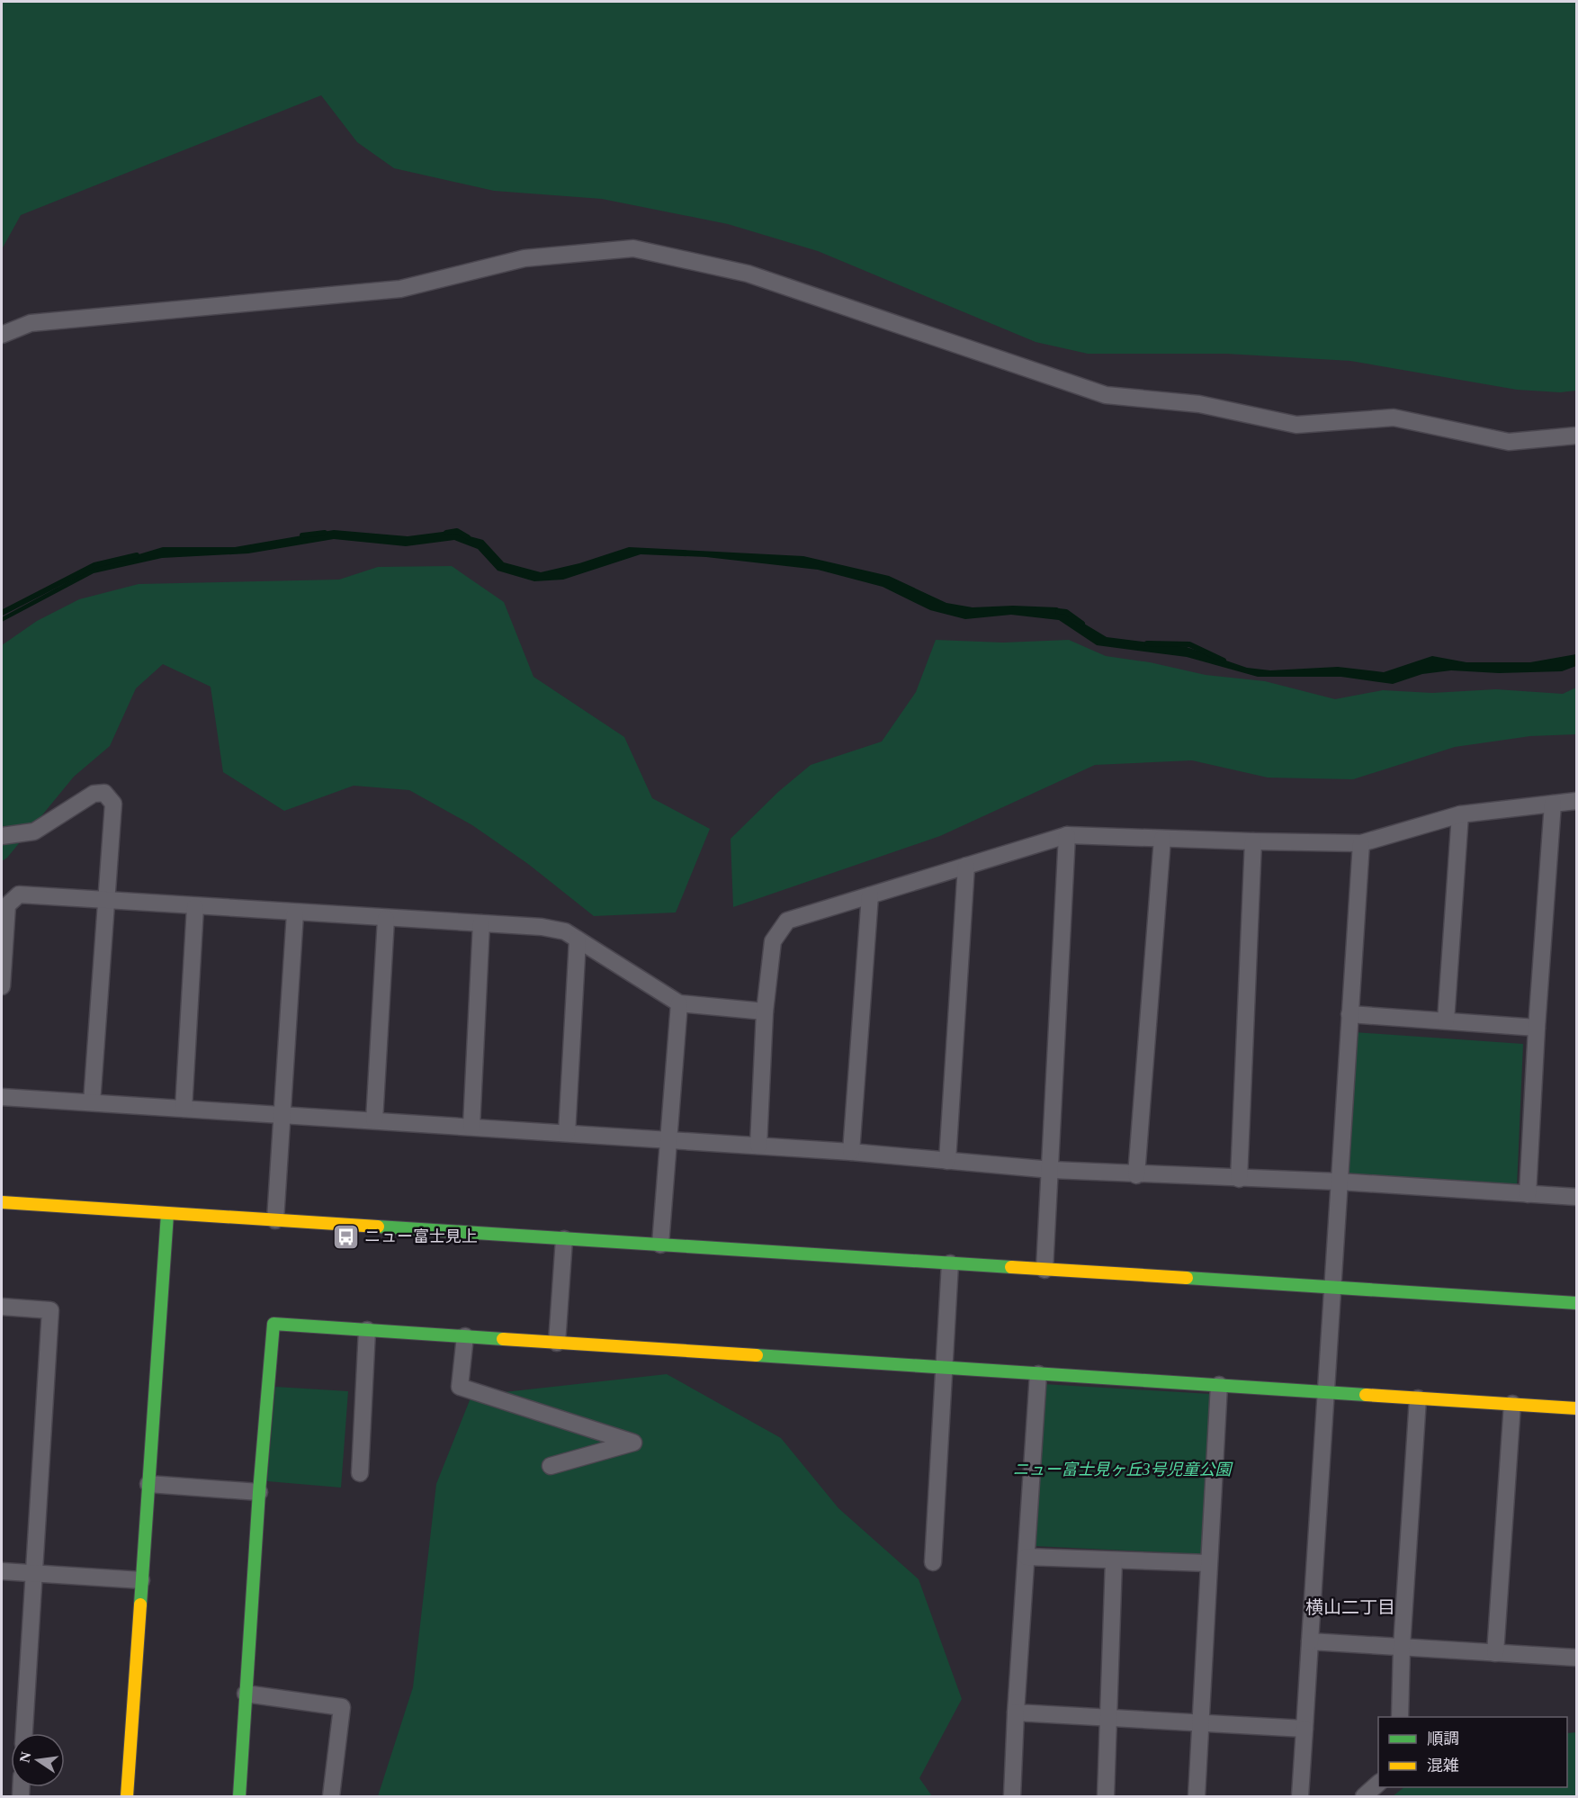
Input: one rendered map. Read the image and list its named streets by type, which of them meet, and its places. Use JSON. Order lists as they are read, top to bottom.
{
  "districts": ["横山二丁目"],
  "parks": ["ニュー富士見ヶ丘3号児童公園"],
  "places": {
    "bus stop": ["ニュー富士見上"]
  },
  "legend": ["順調", "混雑"],
  "north": "left"
}
